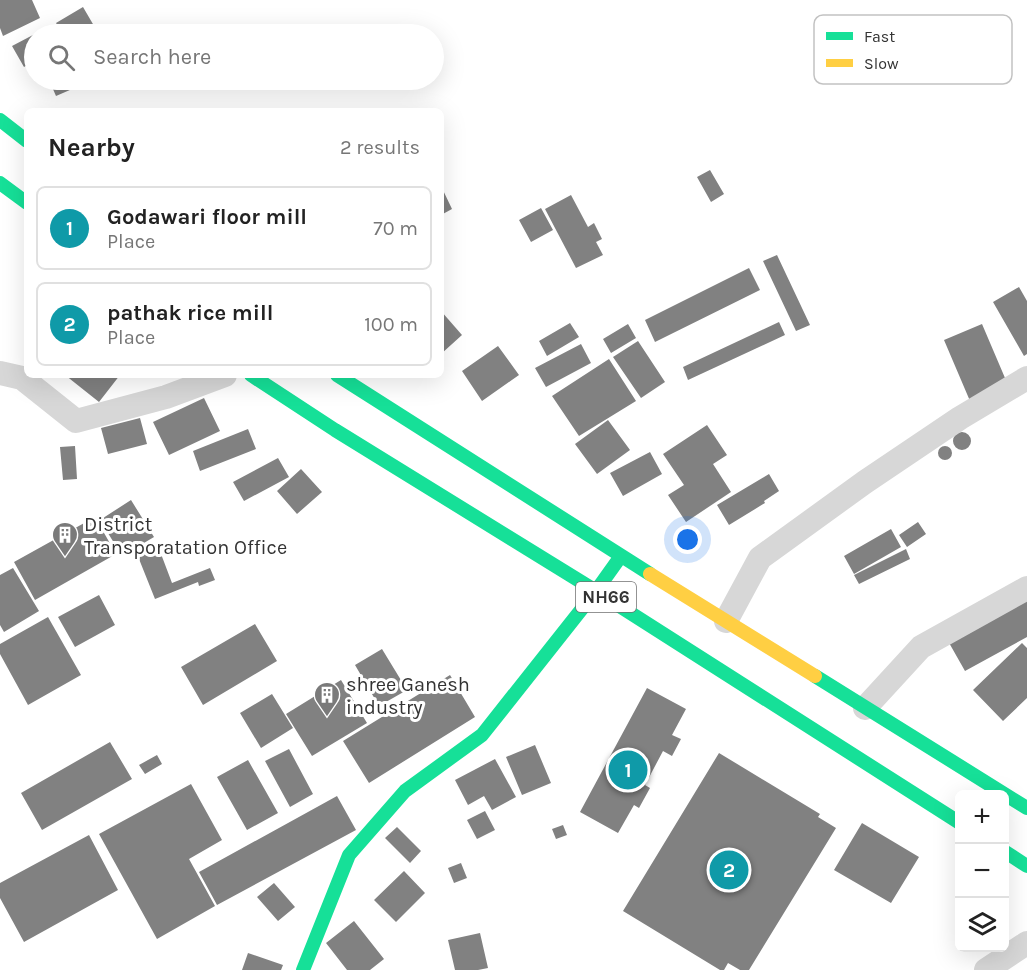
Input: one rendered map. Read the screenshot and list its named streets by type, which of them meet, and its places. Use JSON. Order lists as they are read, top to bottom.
{
  "streets": {
    "main road": ["NH66"]
  },
  "places": {
    "building": ["District Transporatation Office", "shree Ganesh industry"]
  },
  "legend": ["Fast", "Slow"],
  "page": {
    "search": "Search here",
    "heading": ["Nearby", "2 results"],
    "list": [
      {
        "mark": "1",
        "name": "Godawari floor mill",
        "note": "Place",
        "value": "70 m"
      },
      {
        "mark": "2",
        "name": "pathak rice mill",
        "note": "Place",
        "value": "100 m"
      }
    ],
    "pins": ["1", "2"],
    "map_buttons": ["+", "−"]
  }
}
